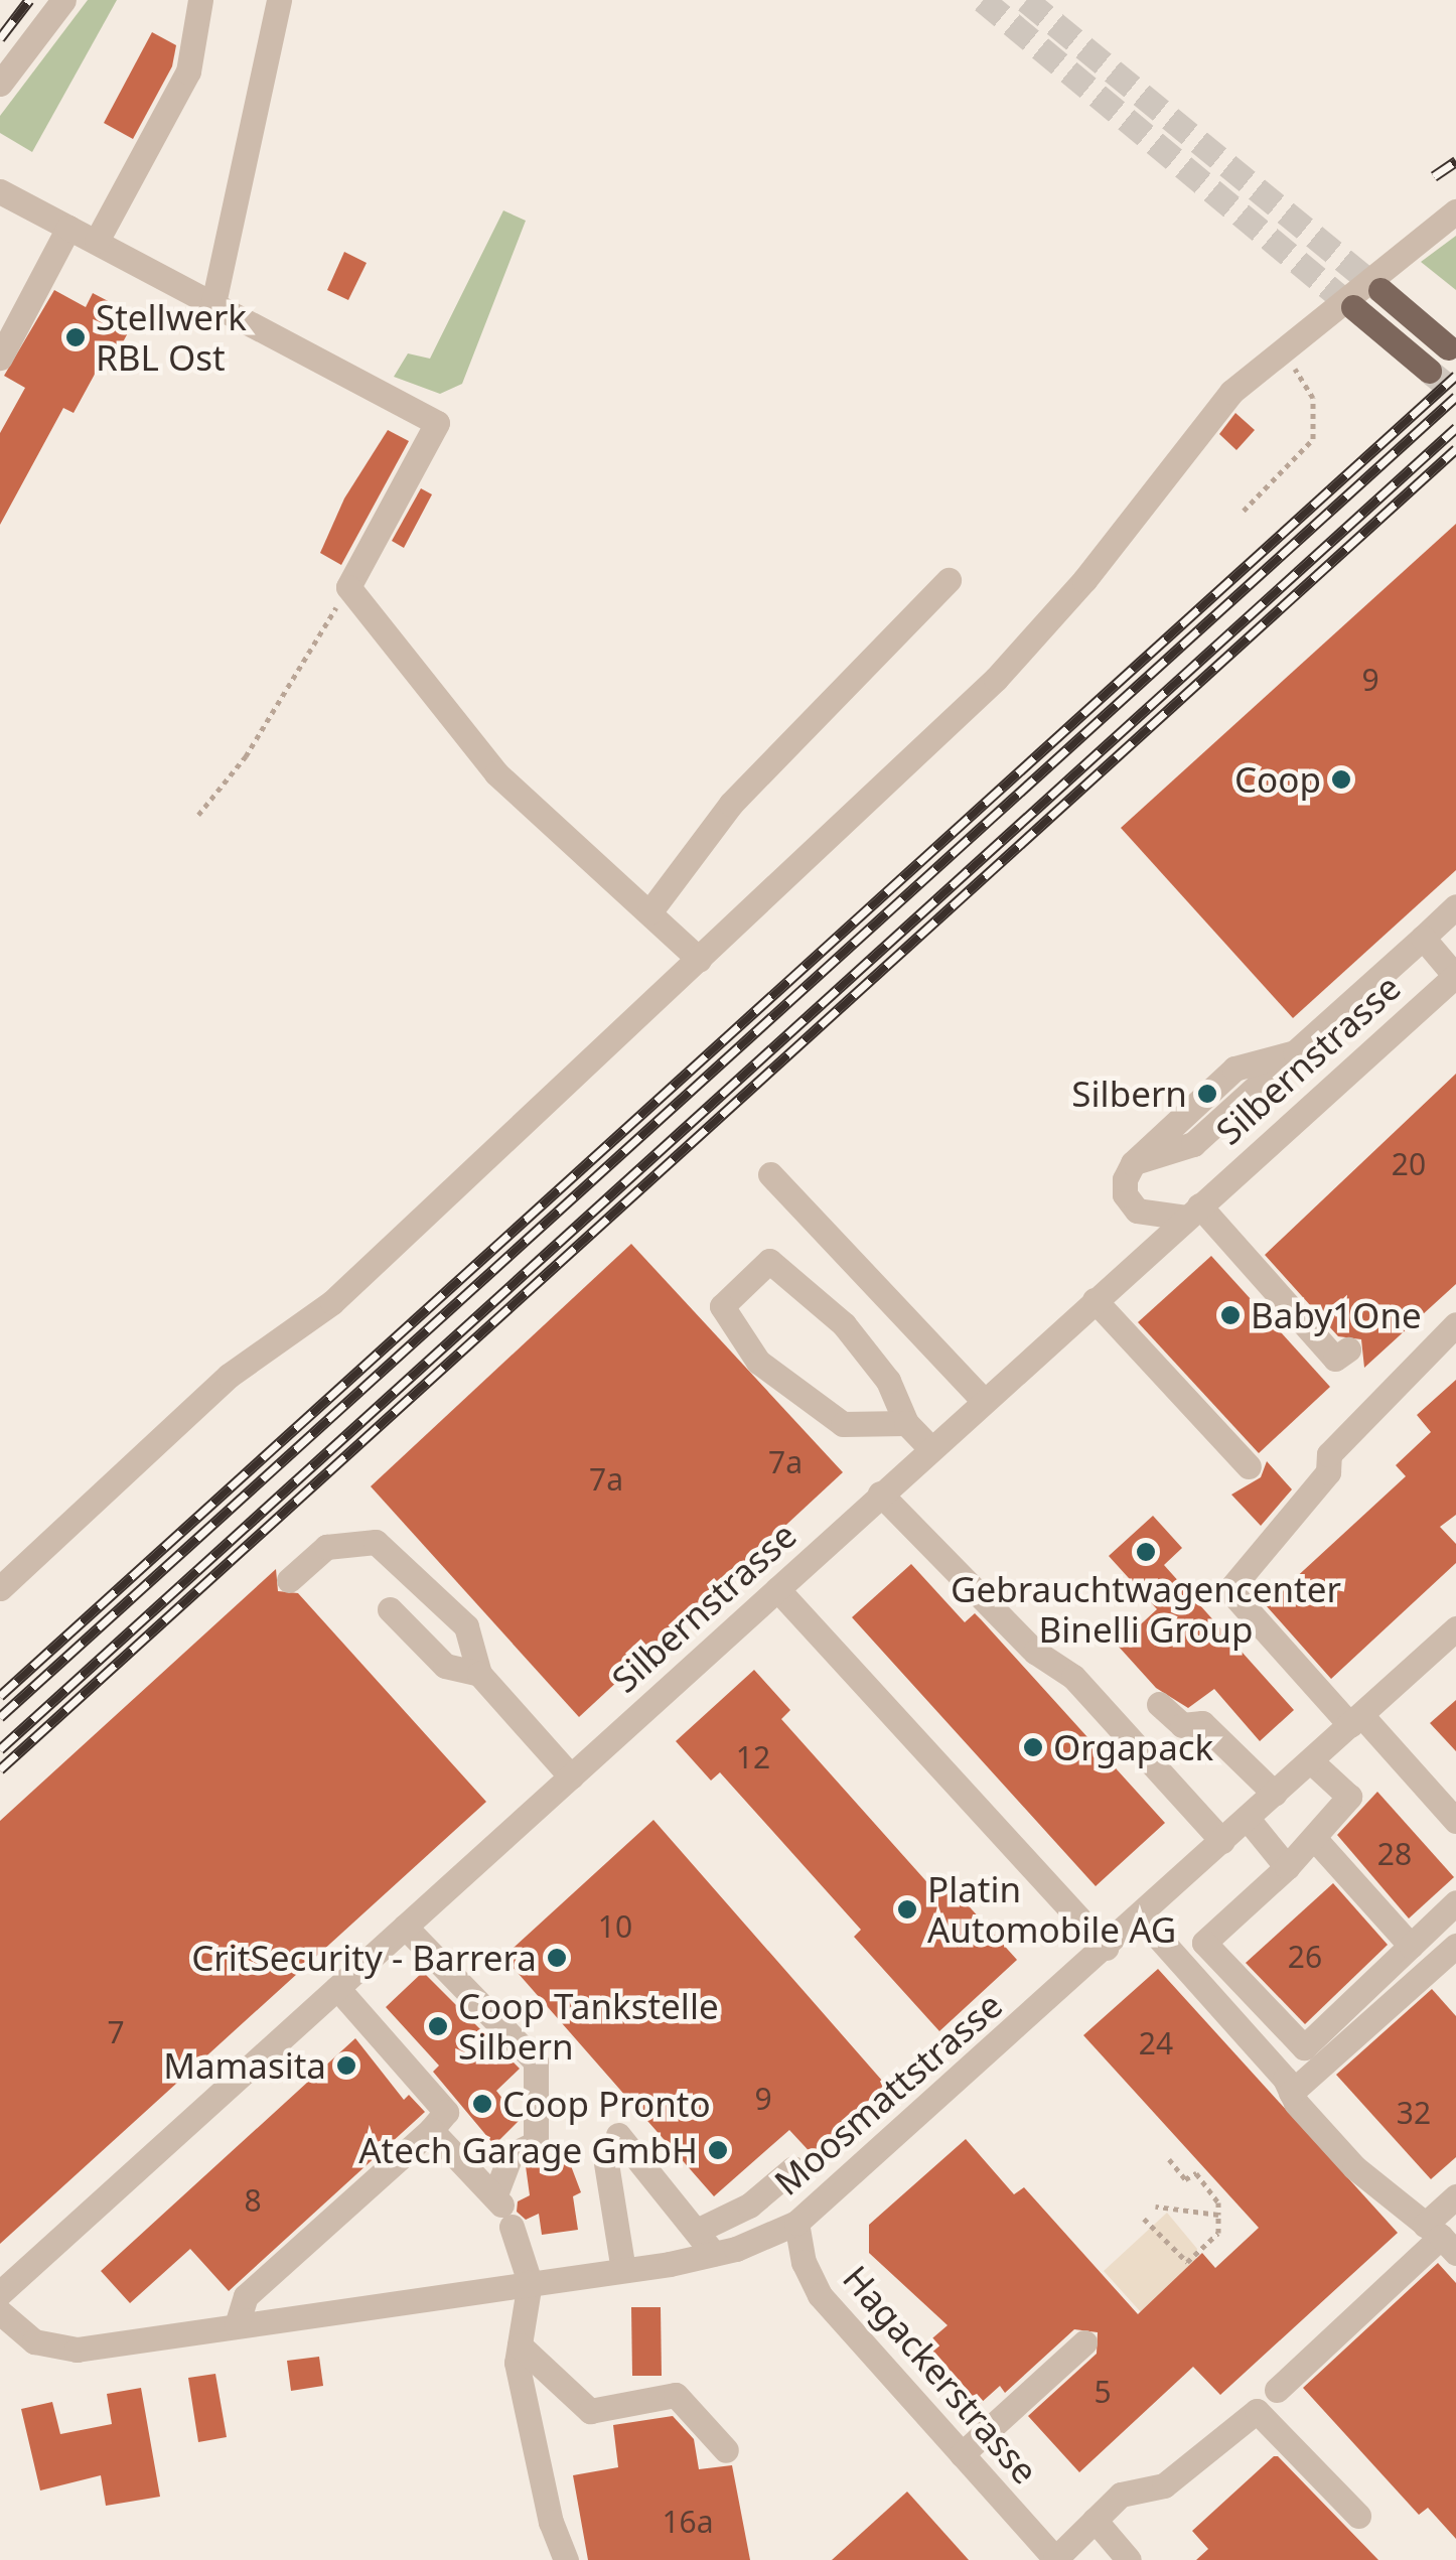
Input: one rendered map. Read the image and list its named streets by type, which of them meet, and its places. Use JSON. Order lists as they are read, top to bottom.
{
  "streets": {
    "street": ["Silbernstrasse", "Moosmattstrasse", "Hagackerstrasse"]
  },
  "crossings": [
    ["Moosmattstrasse", "Hagackerstrasse"]
  ],
  "places": [
    "Stellwerk RBL Ost",
    "Coop",
    "Silbern",
    "Baby1One",
    "Gebrauchtwagencenter Binelli Group",
    "Orgapack",
    "Platin Automobile AG",
    "CritSecurity - Barrera",
    "Coop Tankstelle Silbern",
    "Mamasita",
    "Coop Pronto",
    "Atech Garage GmbH"
  ],
  "house_numbers": [
    "9",
    "20",
    "7a",
    "7a",
    "12",
    "28",
    "10",
    "26",
    "7",
    "24",
    "9",
    "32",
    "8",
    "5",
    "16a"
  ]
}
